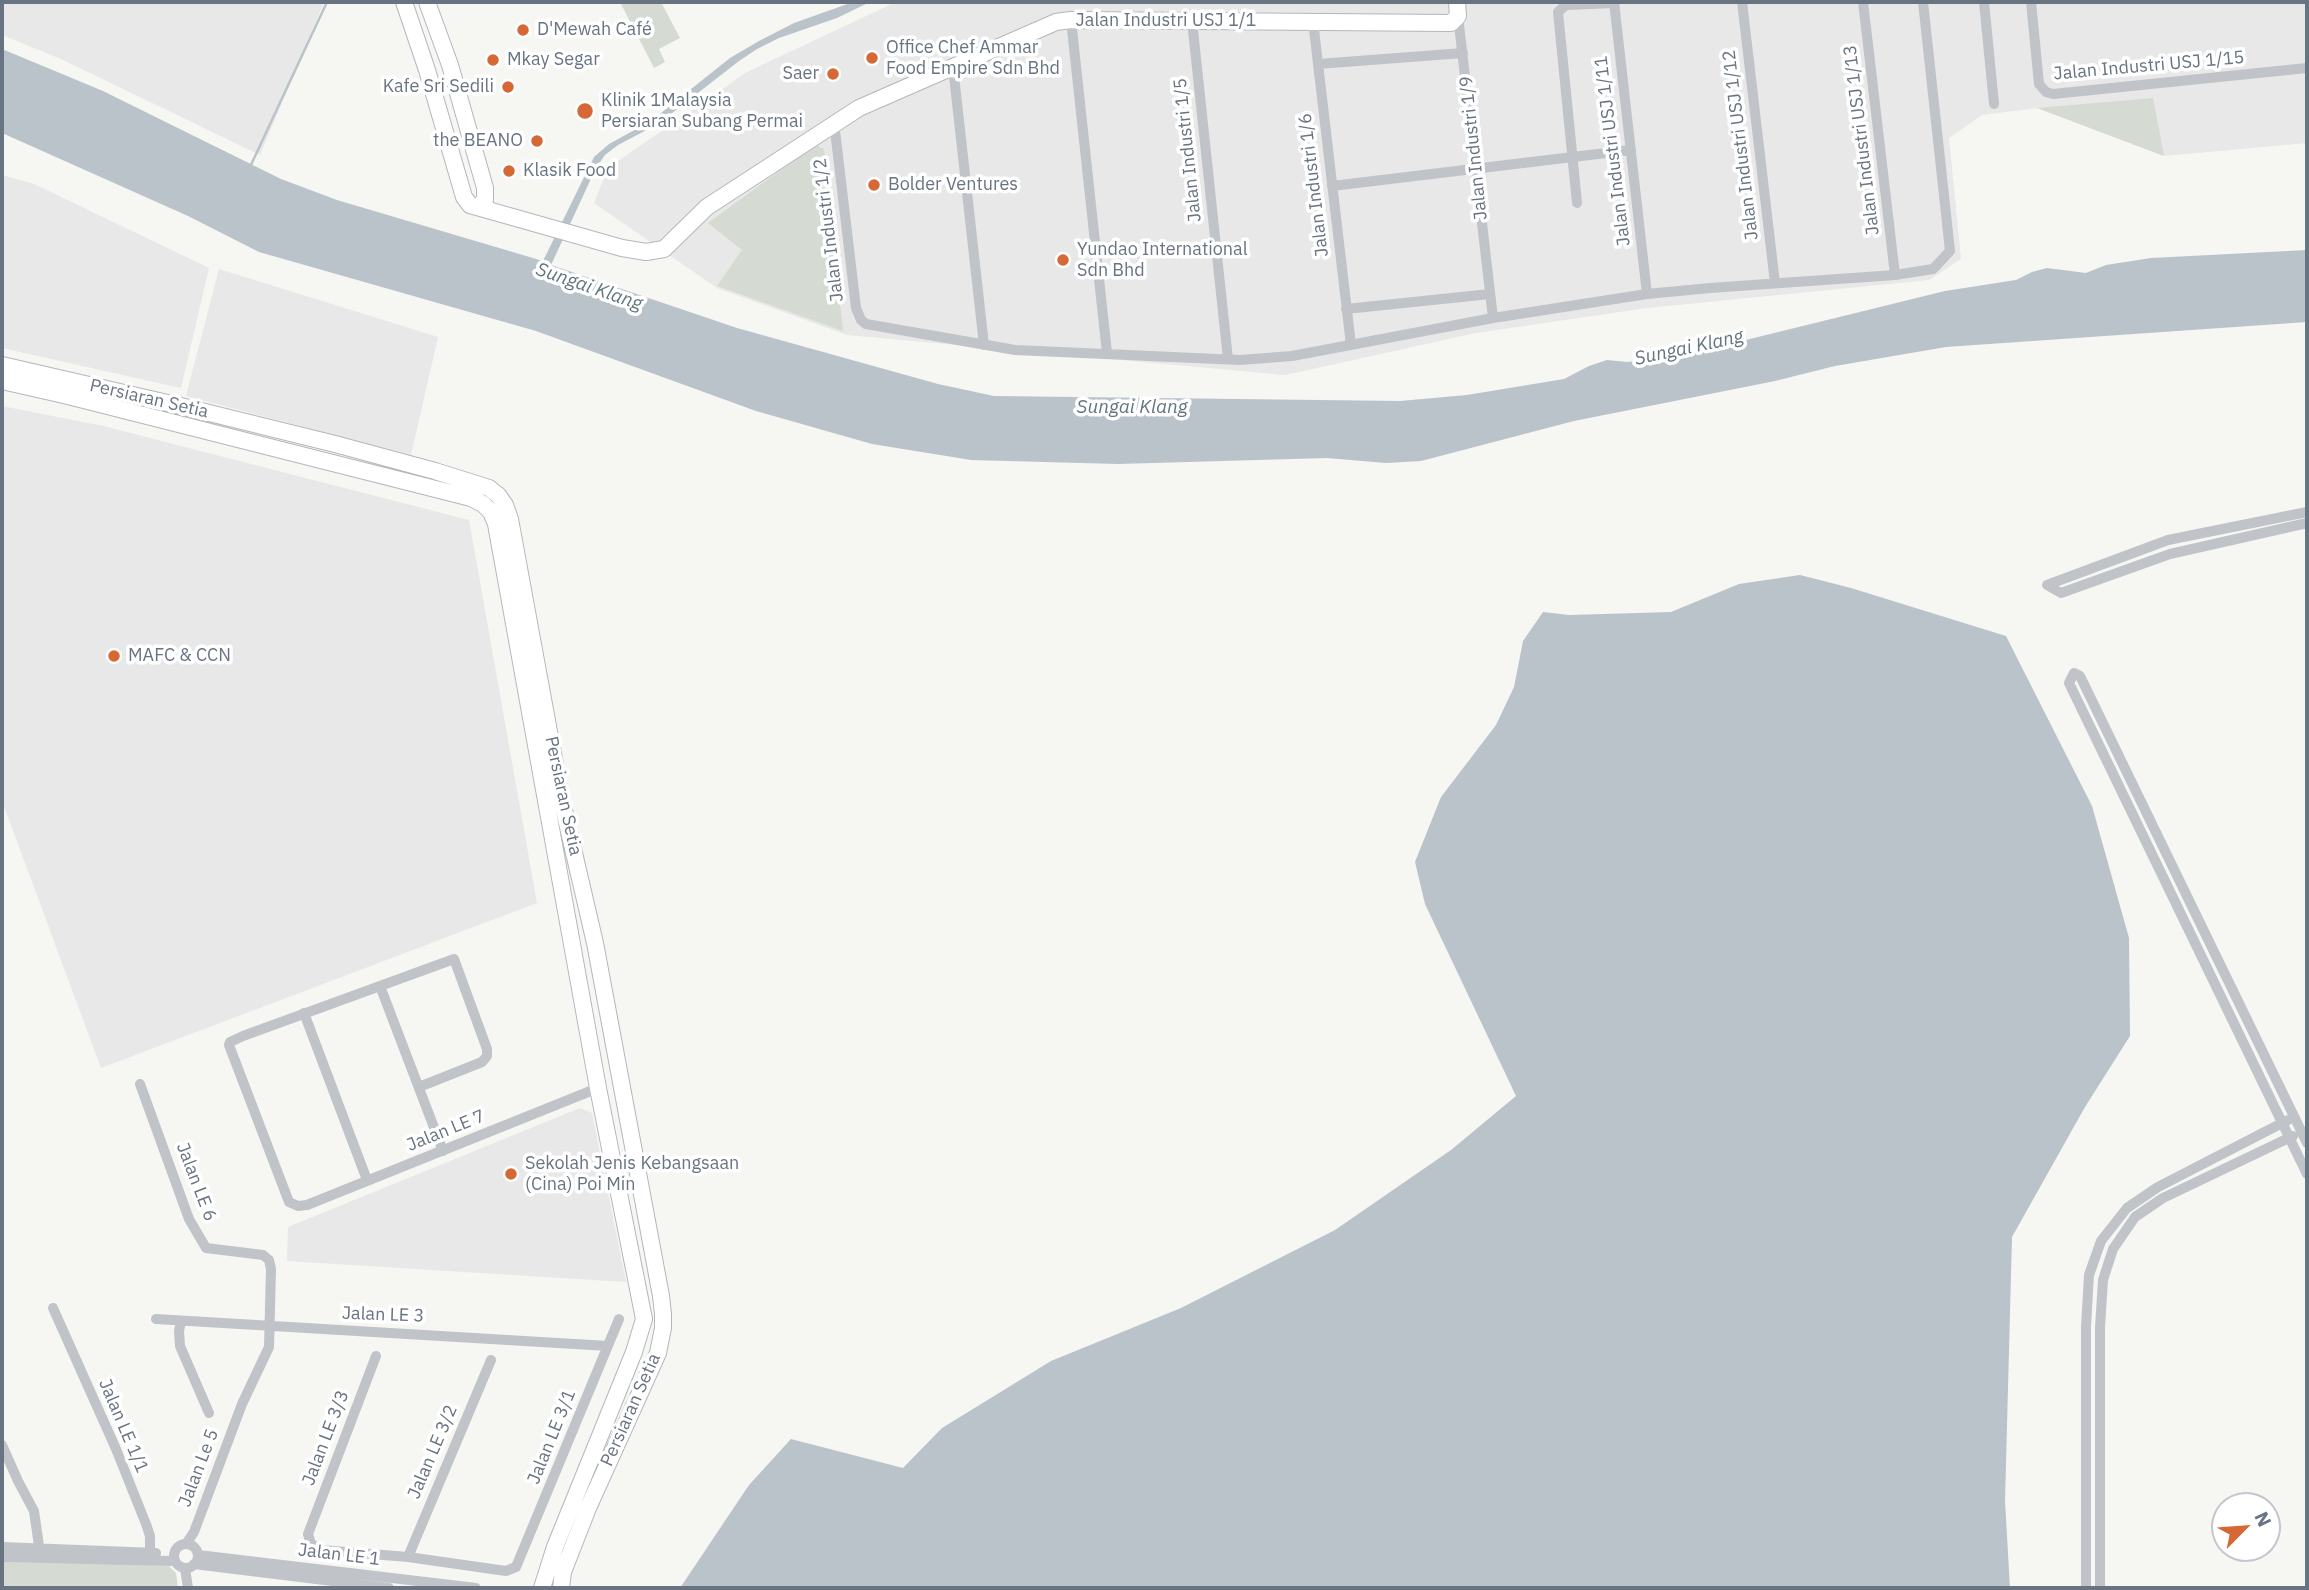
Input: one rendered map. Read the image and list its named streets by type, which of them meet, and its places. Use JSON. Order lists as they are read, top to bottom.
{
  "streets": {
    "street": [
      "Jalan Industri USJ 1/1",
      "Jalan Industri USJ 1/15",
      "Jalan Industri USJ 1/13",
      "Jalan Industri USJ 1/12",
      "Jalan Industri 1/9",
      "Jalan Industri 1/5",
      "Jalan Industri USJ 1/11",
      "Jalan Industri 1/6",
      "Jalan Industri 1/2",
      "Persiaran Setia",
      "Jalan LE 7",
      "Jalan LE 6",
      "Jalan LE 3",
      "Jalan LE 1/1",
      "Jalan LE 3/1",
      "Jalan LE 3/3",
      "Jalan LE 3/2",
      "Jalan Le 5",
      "Jalan LE 1"
    ]
  },
  "crossings": [
    ["Jalan Industri USJ 1/1", "Jalan Industri 1/9"],
    ["Jalan Industri USJ 1/1", "Jalan Industri 1/5"],
    ["Jalan Industri USJ 1/1", "Jalan Industri 1/6"],
    ["Jalan Industri USJ 1/1", "Jalan Industri 1/2"],
    ["Persiaran Setia", "Jalan LE 7"],
    ["Jalan LE 6", "Jalan LE 3"],
    ["Jalan LE 6", "Jalan Le 5"],
    ["Jalan LE 3", "Jalan LE 3/1"],
    ["Jalan LE 3", "Jalan Le 5"],
    ["Jalan LE 1/1", "Jalan LE 1"],
    ["Jalan LE 3/1", "Jalan LE 3/2"]
  ],
  "water": ["Sungai Klang"],
  "places": [
    "D'Mewah Café",
    "Office Chef Ammar Food Empire Sdn Bhd",
    "Mkay Segar",
    "Saer",
    "Kafe Sri Sedili",
    "Klinik 1Malaysia Persiaran Subang Permai",
    "the BEANO",
    "Klasik Food",
    "Bolder Ventures",
    "Yundao International Sdn Bhd",
    "MAFC & CCN",
    "Sekolah Jenis Kebangsaan (Cina) Poi Min"
  ],
  "north": "top right"
}
